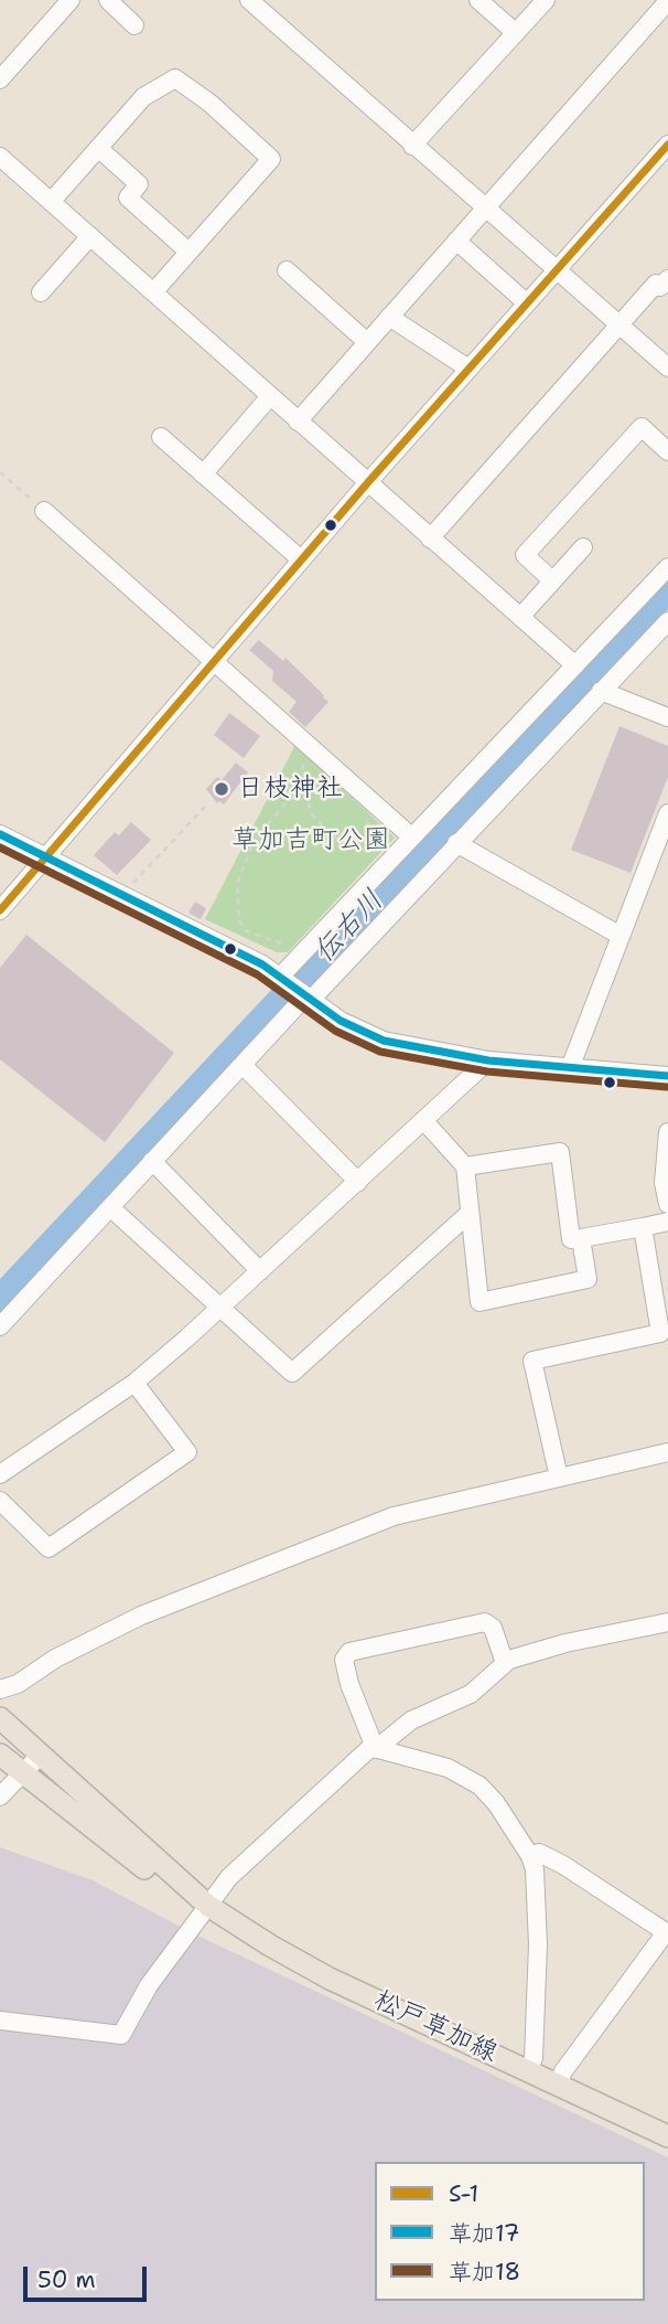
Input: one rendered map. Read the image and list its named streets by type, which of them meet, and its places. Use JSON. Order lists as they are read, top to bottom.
{
  "streets": {
    "main road": ["松戸草加線"]
  },
  "water": ["伝右川"],
  "parks": ["草加吉町公園"],
  "places": ["日枝神社"],
  "lines": ["transit line S-1", "transit line 草加17", "transit line 草加18"],
  "legend": ["S-1", "草加17", "草加18"],
  "scale_bar": "50 m"
}
